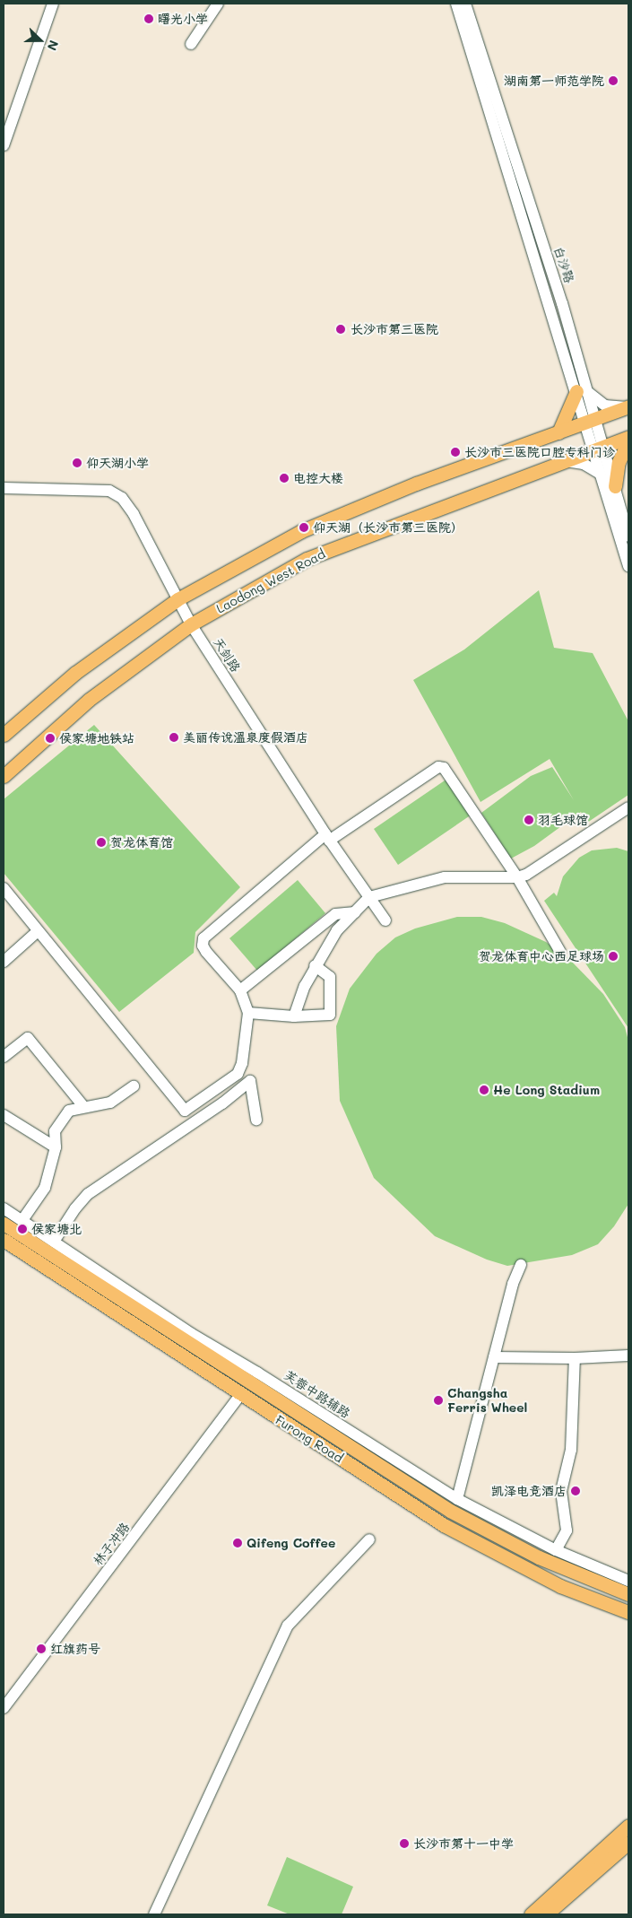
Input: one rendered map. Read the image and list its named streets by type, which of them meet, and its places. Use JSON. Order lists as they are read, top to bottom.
{
  "streets": {
    "main road": ["Laodong West Road", "Furong Road"],
    "street": [
      "白沙路",
      "天剑路",
      "芙蓉中路辅路",
      "林子冲路"
    ]
  },
  "crossings": [
    ["白沙路", "Laodong West Road"],
    ["Laodong West Road", "天剑路"],
    ["Furong Road", "林子冲路"]
  ],
  "places": [
    "曙光小学",
    "湖南第一师范学院",
    "长沙市第三医院",
    "长沙市三医院口腔专科门诊",
    "仰天湖小学",
    "电控大楼",
    "仰天湖（长沙市第三医院）",
    "美丽传说温泉度假酒店",
    "侯家塘地铁站",
    "羽毛球馆",
    "贺龙体育馆",
    "贺龙体育中心西足球场",
    "He Long Stadium",
    "侯家塘北",
    "Changsha Ferris Wheel",
    "凯泽电竞酒店",
    "Qifeng Coffee",
    "红旗药号",
    "长沙市第十一中学"
  ],
  "north": "right"
}
